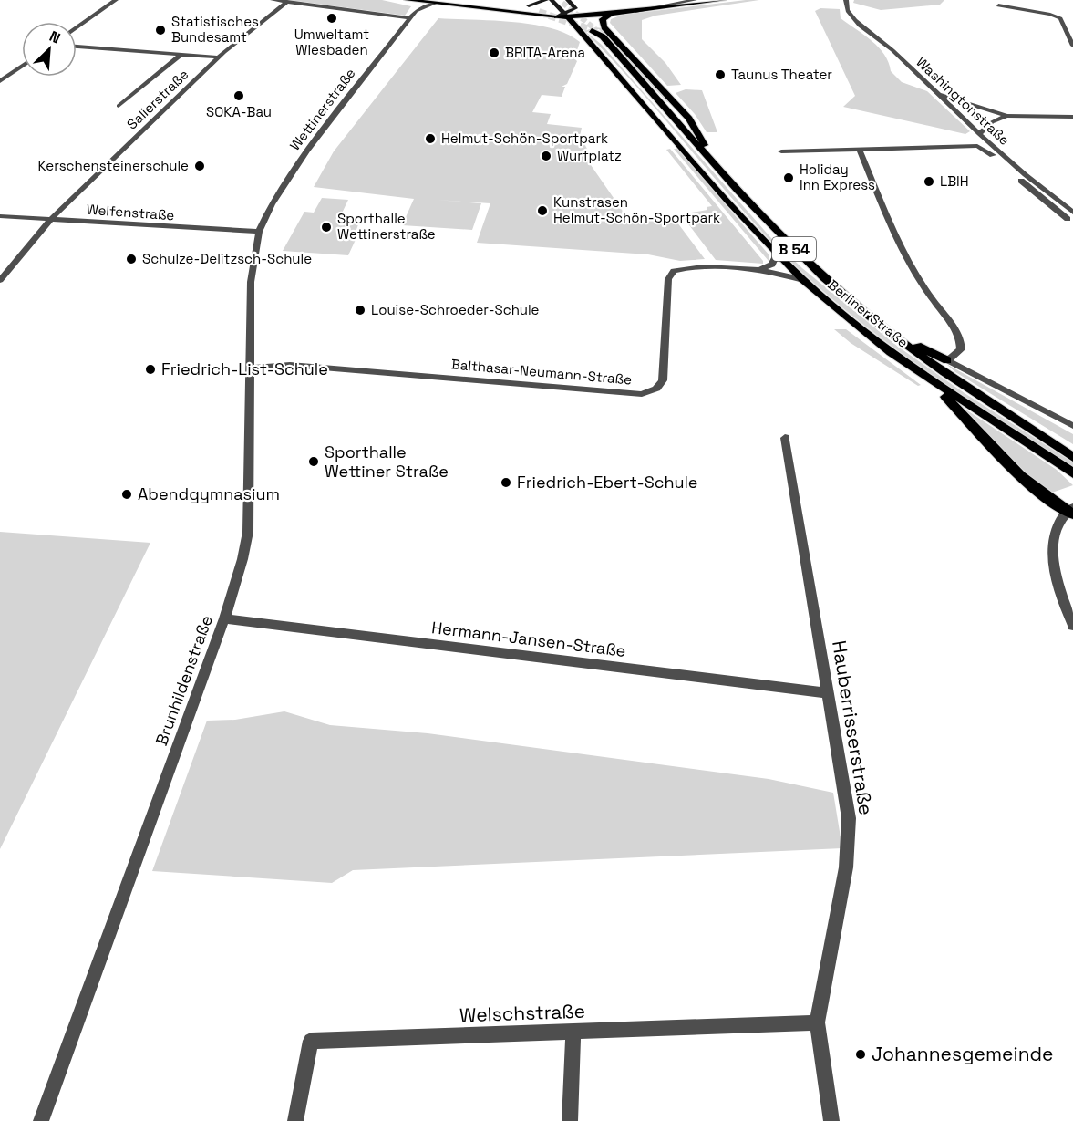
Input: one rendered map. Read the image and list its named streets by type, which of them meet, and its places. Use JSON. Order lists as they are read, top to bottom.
{
  "streets": {
    "main road": ["B 54", "Berliner Straße"],
    "street": [
      "Salierstraße",
      "Washingtonstraße",
      "Wettinerstraße",
      "Welfenstraße",
      "Balthasar-Neumann-Straße",
      "Hermann-Jansen-Straße",
      "Brunhildenstraße",
      "Hauberrisserstraße",
      "Welschstraße"
    ]
  },
  "crossings": [
    ["Salierstraße", "Welfenstraße"],
    ["Wettinerstraße", "Welfenstraße"],
    ["Wettinerstraße", "Brunhildenstraße"],
    ["Welfenstraße", "Brunhildenstraße"],
    ["B 54", "Berliner Straße"],
    ["Berliner Straße", "Balthasar-Neumann-Straße"],
    ["Balthasar-Neumann-Straße", "Brunhildenstraße"],
    ["Hermann-Jansen-Straße", "Brunhildenstraße"],
    ["Hermann-Jansen-Straße", "Hauberrisserstraße"],
    ["Hauberrisserstraße", "Welschstraße"]
  ],
  "places": [
    "Umweltamt Wiesbaden",
    "Statistisches Bundesamt",
    "BRITA-Arena",
    "Taunus Theater",
    "SOKA-Bau",
    "Helmut-Schön-Sportpark",
    "Wurfplatz",
    "Kerschensteinerschule",
    "Holiday Inn Express",
    "LBIH",
    "Kunstrasen Helmut-Schön-Sportpark",
    "Sporthalle Wettinerstraße",
    "Schulze-Delitzsch-Schule",
    "Louise-Schroeder-Schule",
    "Friedrich-List-Schule",
    "Sporthalle Wettiner Straße",
    "Friedrich-Ebert-Schule",
    "Abendgymnasium",
    "Johannesgemeinde"
  ],
  "north": "top right"
}
